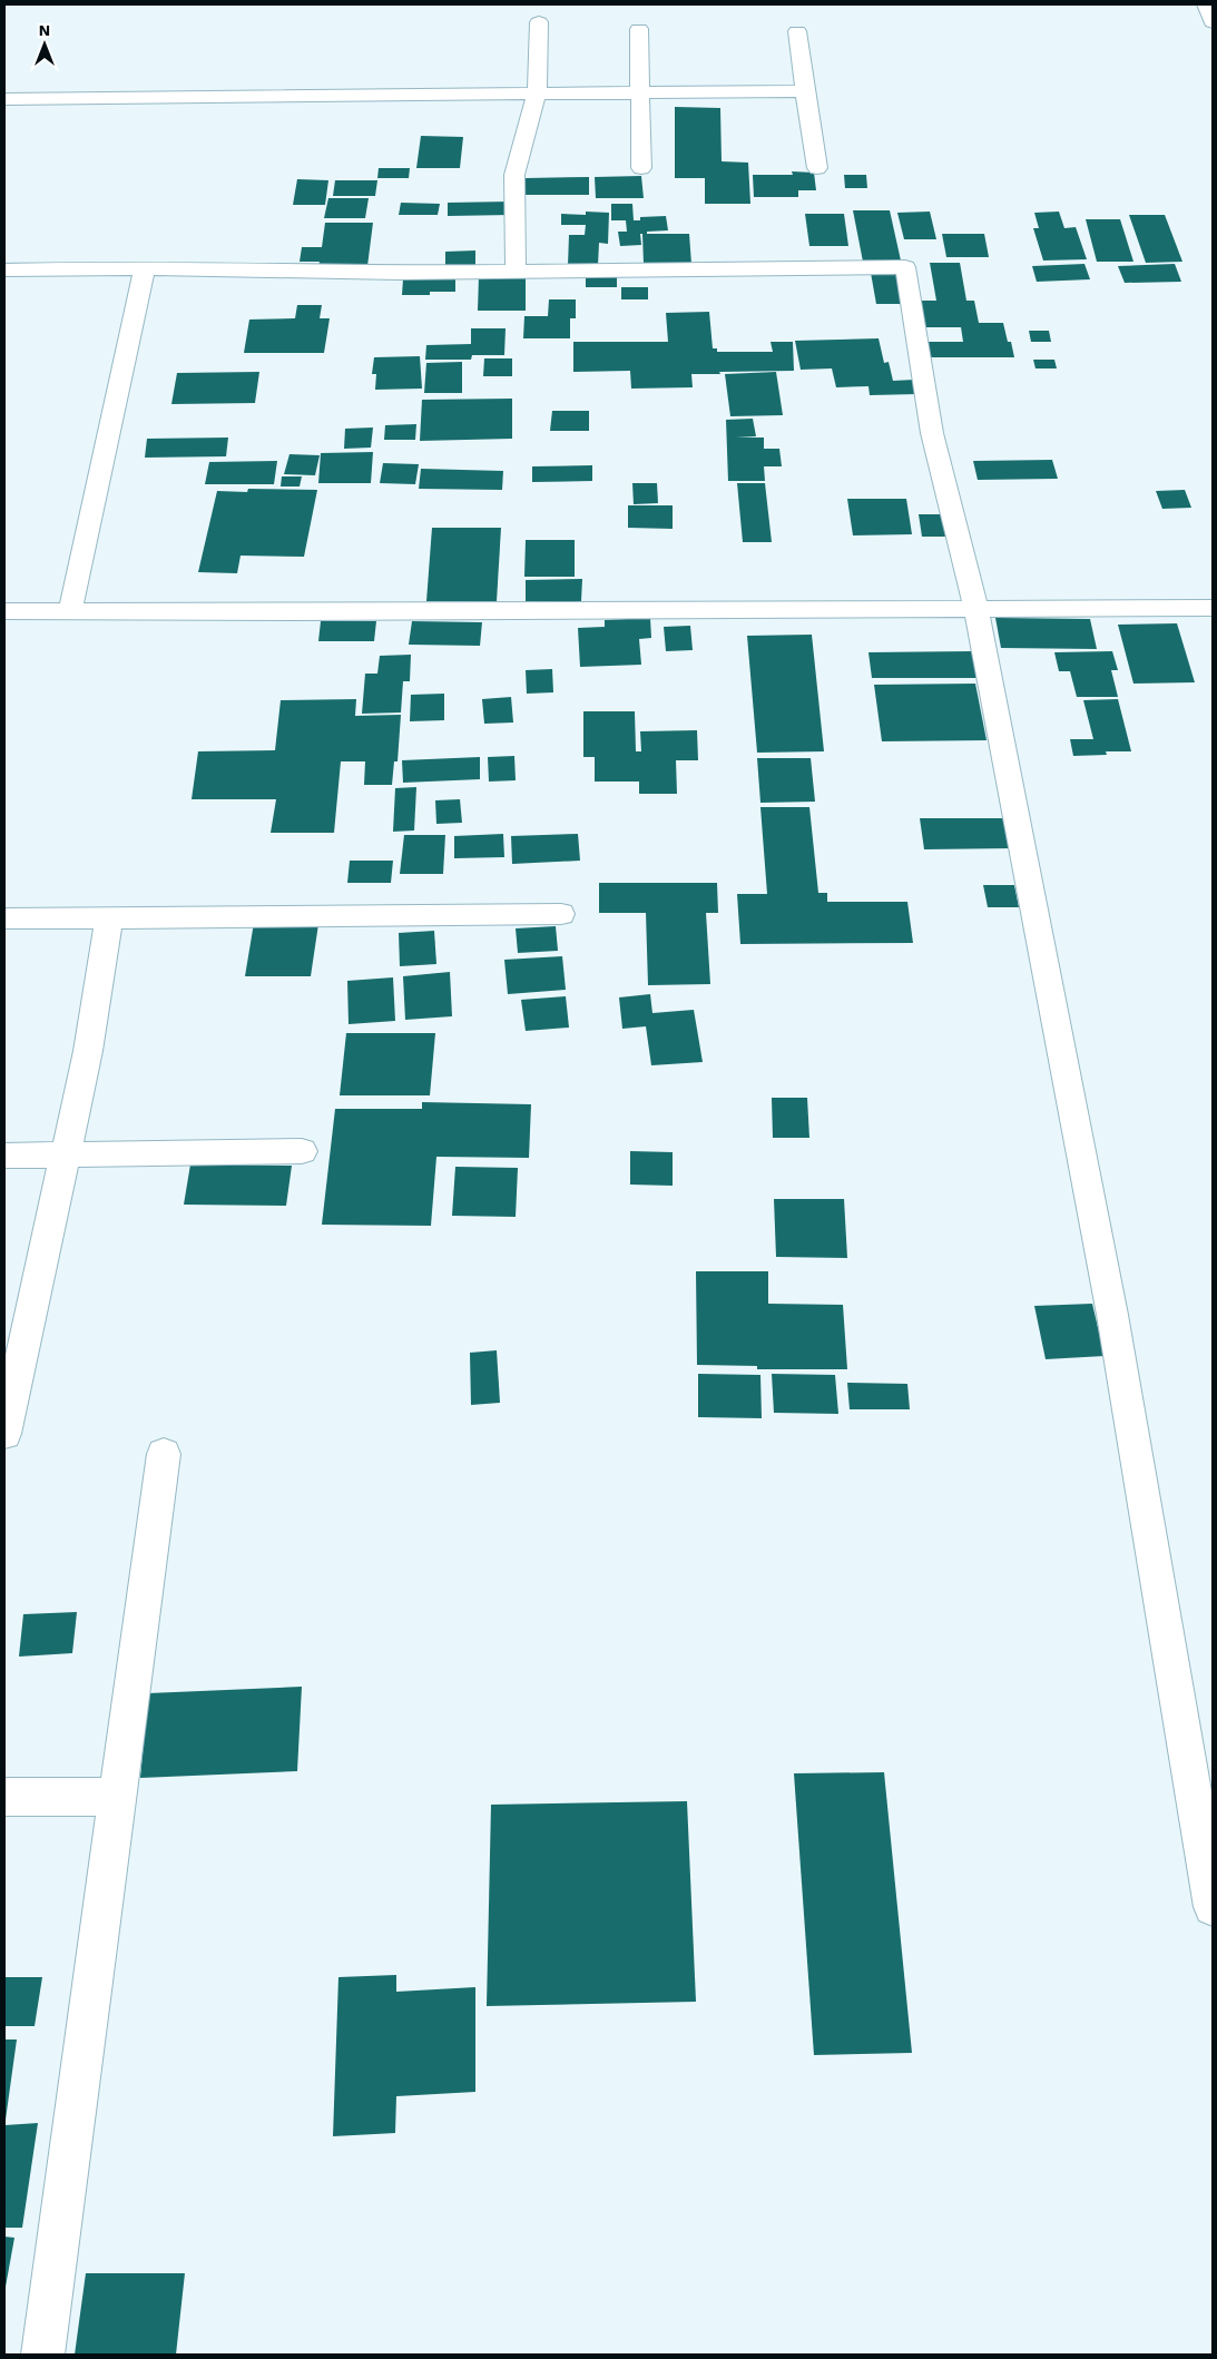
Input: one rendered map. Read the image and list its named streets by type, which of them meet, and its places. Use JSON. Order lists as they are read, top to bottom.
{
  "north": "top"
}
